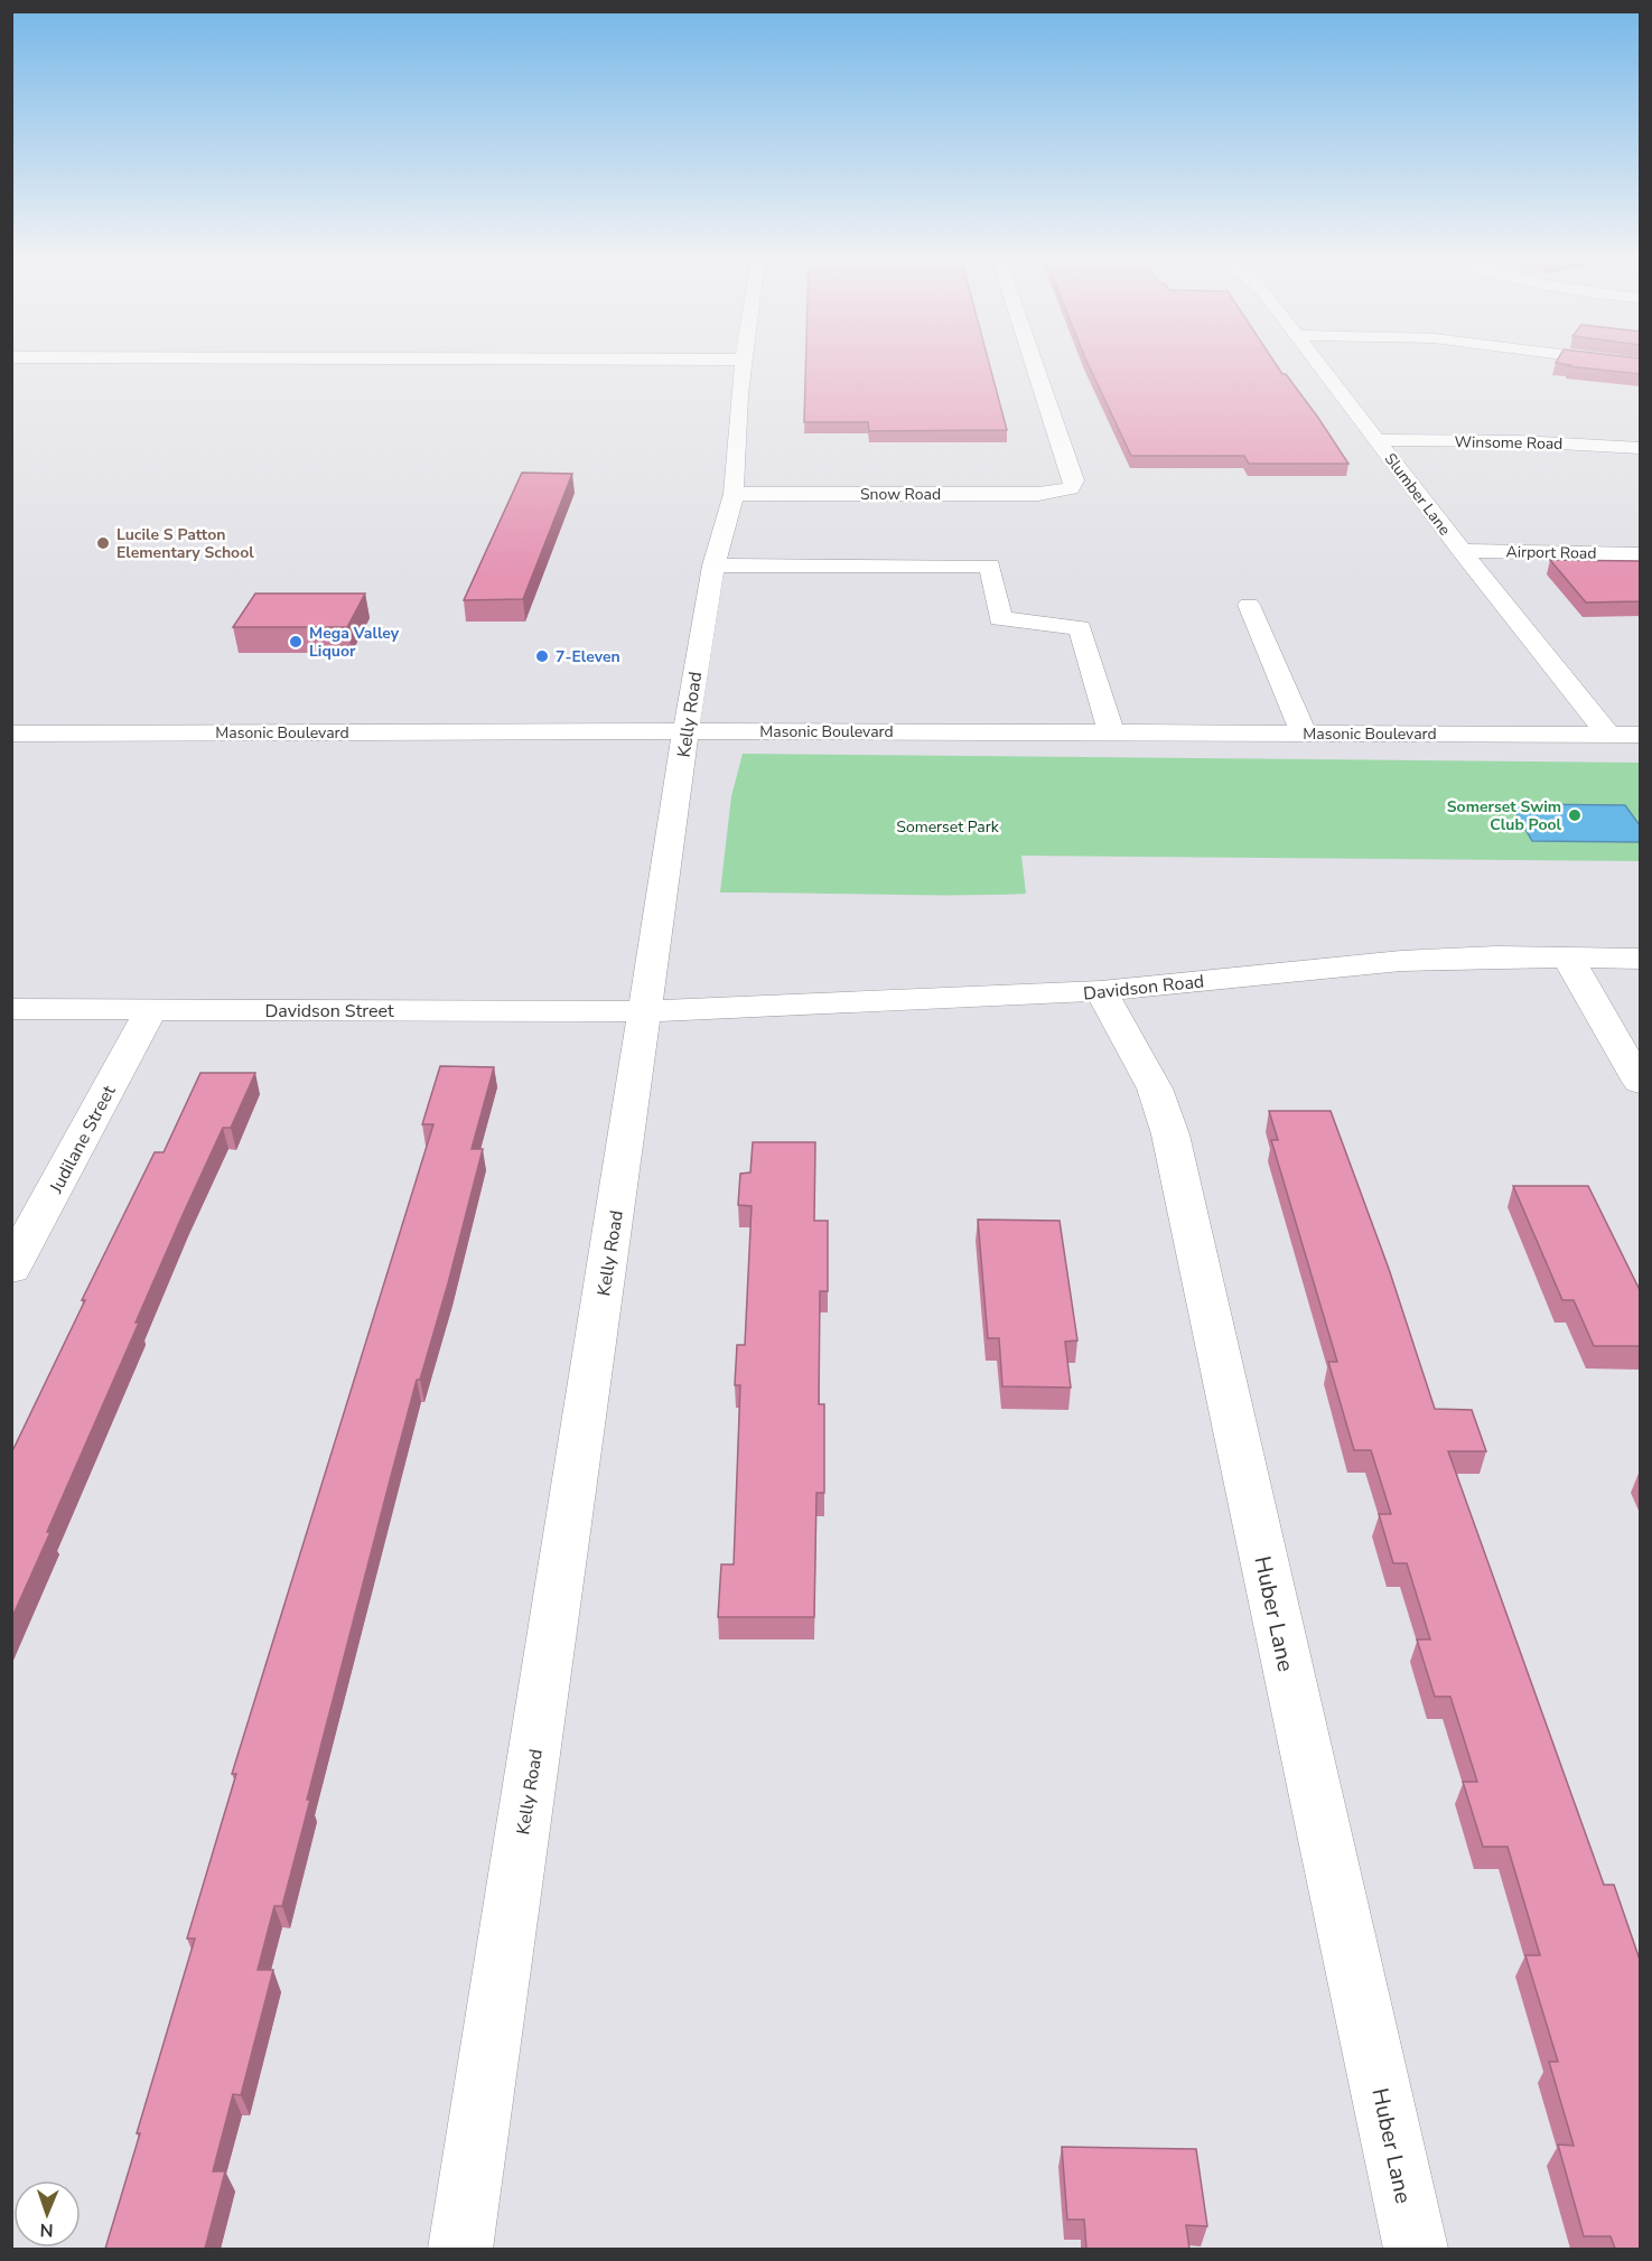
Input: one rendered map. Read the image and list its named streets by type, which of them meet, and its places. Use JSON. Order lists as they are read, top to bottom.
{
  "streets": {
    "street": [
      "Winsome Road",
      "Snow Road",
      "Slumber Lane",
      "Airport Road",
      "Kelly Road",
      "Masonic Boulevard",
      "Davidson Road",
      "Davidson Street",
      "Judilane Street",
      "Huber Lane"
    ]
  },
  "crossings": [
    ["Winsome Road", "Slumber Lane"],
    ["Snow Road", "Kelly Road"],
    ["Slumber Lane", "Airport Road"],
    ["Slumber Lane", "Masonic Boulevard"],
    ["Kelly Road", "Masonic Boulevard"],
    ["Kelly Road", "Davidson Road"],
    ["Kelly Road", "Davidson Street"],
    ["Davidson Road", "Davidson Street"],
    ["Davidson Road", "Huber Lane"],
    ["Davidson Street", "Judilane Street"]
  ],
  "parks": ["Somerset Park"],
  "places": [
    "Lucile S Patton Elementary School",
    "Mega Valley Liquor",
    "7-Eleven",
    "Somerset Swim Club Pool"
  ],
  "north": "bottom"
}
